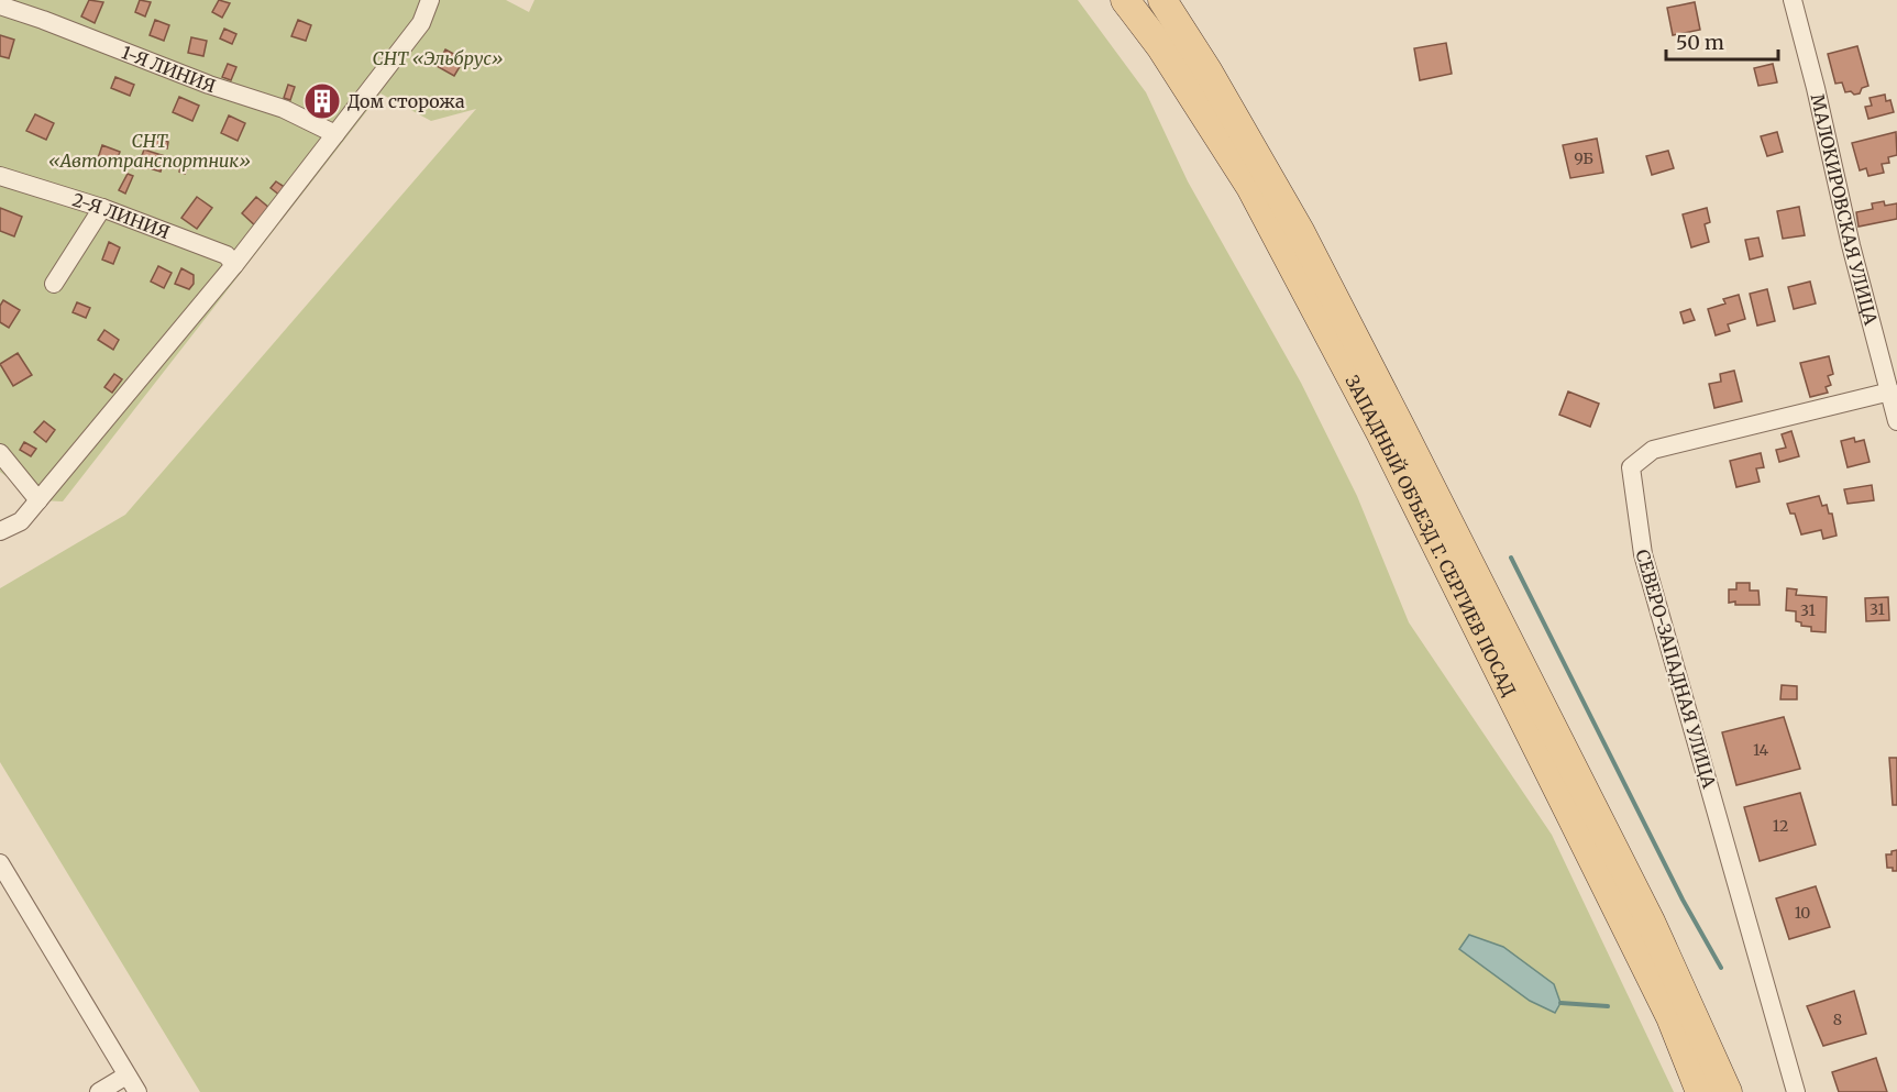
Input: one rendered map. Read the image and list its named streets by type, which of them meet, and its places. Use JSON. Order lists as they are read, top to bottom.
{
  "streets": {
    "main road": ["ЗАПАДНЫЙ ОБЪЕЗД Г. СЕРГИЕВ ПОСАД"],
    "street": [
      "1-Я ЛИНИЯ",
      "МАЛОКИРОВСКАЯ УЛИЦА",
      "2-Я ЛИНИЯ",
      "СЕВЕРО-ЗАПАДНАЯ УЛИЦА"
    ]
  },
  "crossings": [
    ["МАЛОКИРОВСКАЯ УЛИЦА", "СЕВЕРО-ЗАПАДНАЯ УЛИЦА"]
  ],
  "parks": ["СНТ «Эльбрус»", "СНТ «Автотранспортник»"],
  "places": {
    "building": ["Дом сторожа"]
  },
  "house_numbers": [
    "9Б",
    "31",
    "31",
    "14",
    "12",
    "10",
    "8"
  ],
  "scale_bar": "50 m"
}
